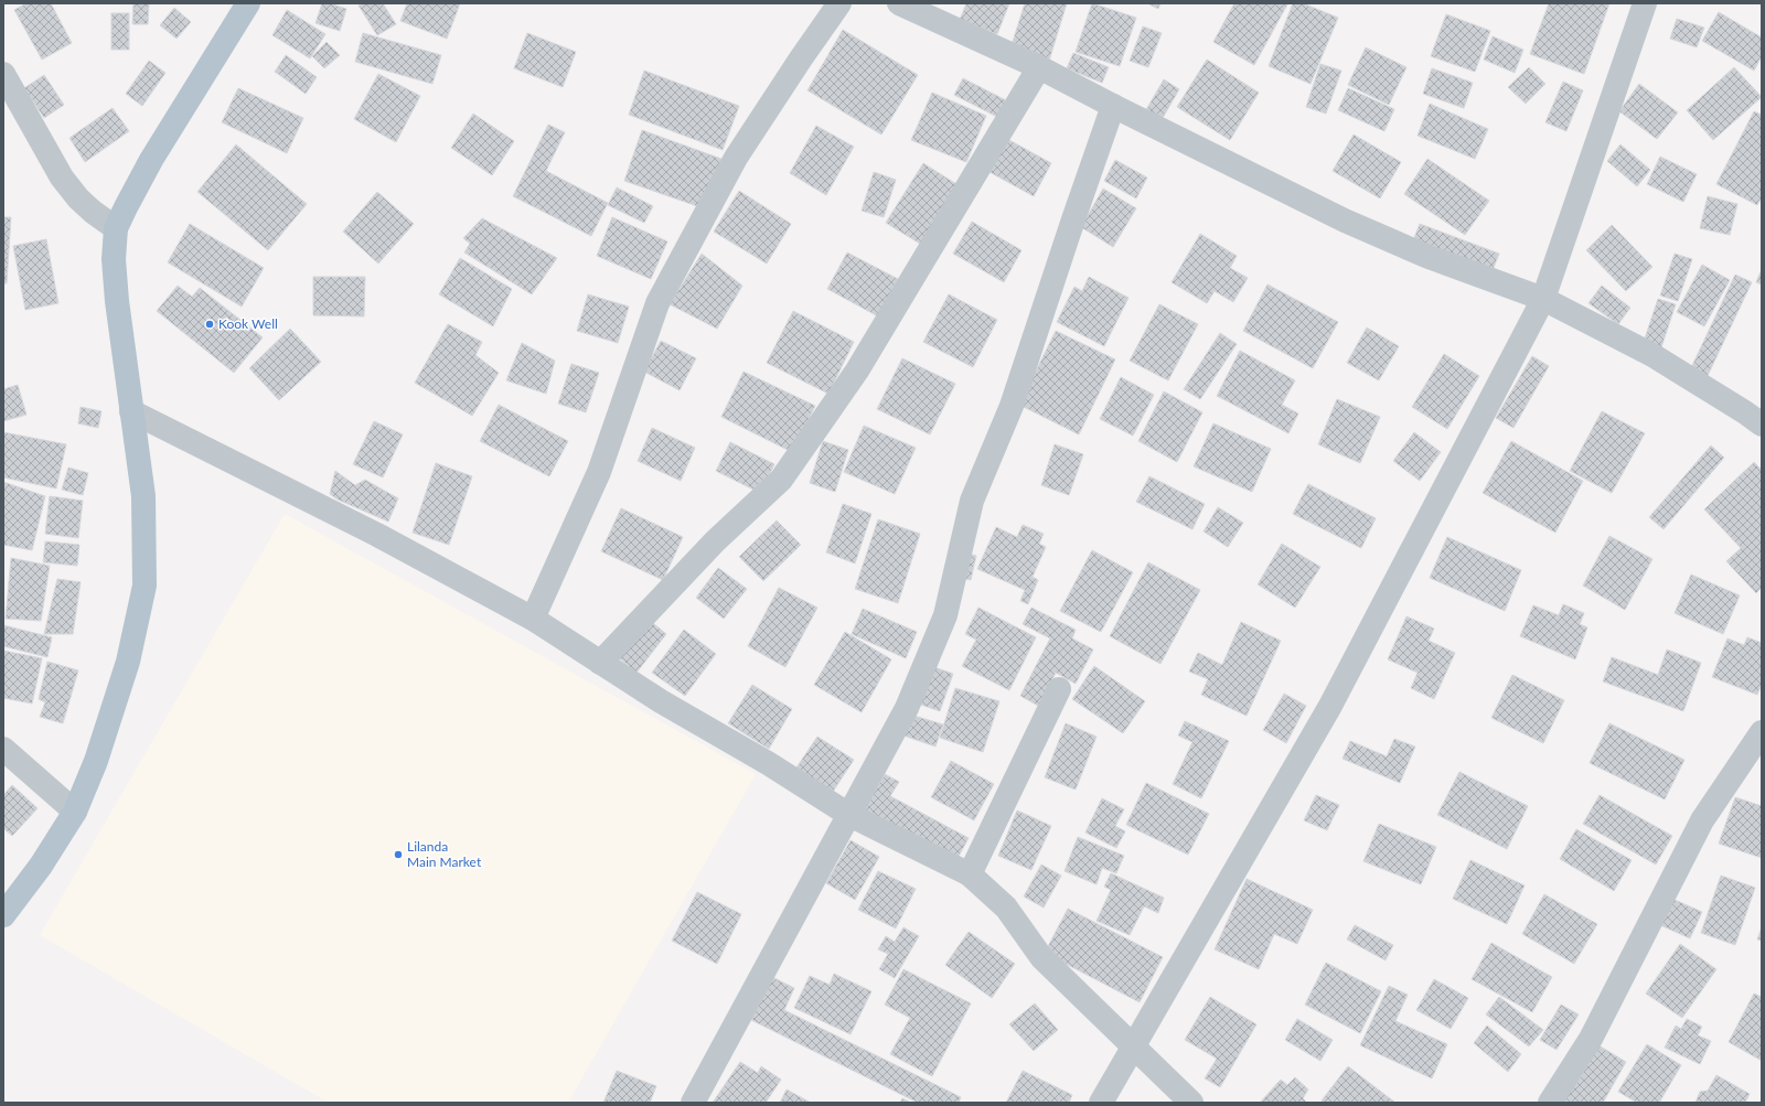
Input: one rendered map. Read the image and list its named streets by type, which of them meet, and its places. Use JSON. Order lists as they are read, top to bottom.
{
  "places": ["Kook Well", "Lilanda Main Market"]
}
